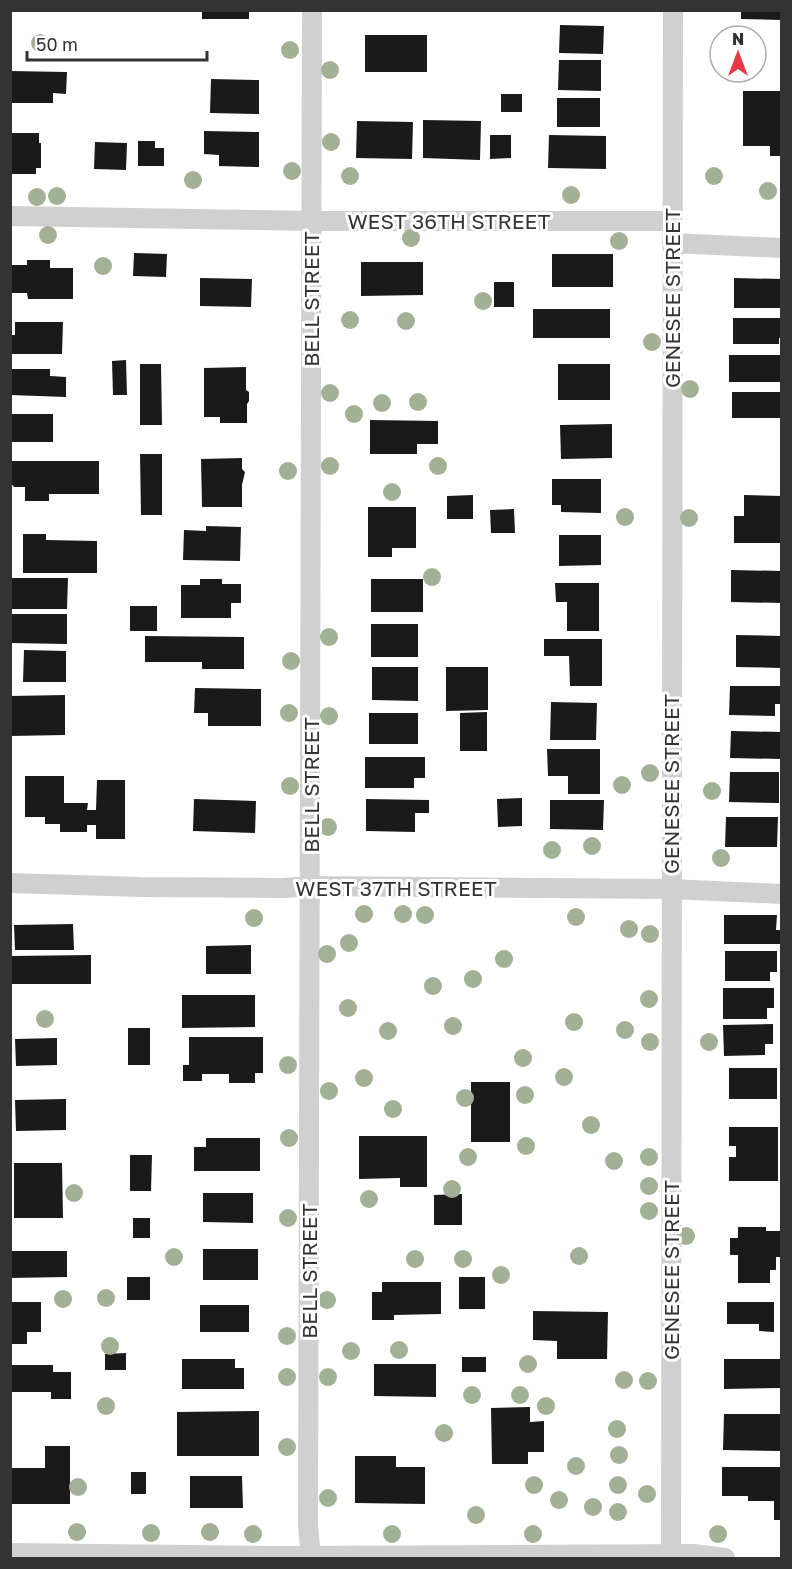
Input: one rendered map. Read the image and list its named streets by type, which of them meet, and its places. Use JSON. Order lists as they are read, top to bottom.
{
  "streets": {
    "street": [
      "WEST 36TH STREET",
      "GENESEE STREET",
      "BELL STREET",
      "WEST 37TH STREET"
    ]
  },
  "crossings": [
    ["WEST 36TH STREET", "GENESEE STREET"],
    ["WEST 36TH STREET", "BELL STREET"],
    ["GENESEE STREET", "WEST 37TH STREET"],
    ["BELL STREET", "WEST 37TH STREET"]
  ],
  "scale_bar": "50 m",
  "north": "top"
}
